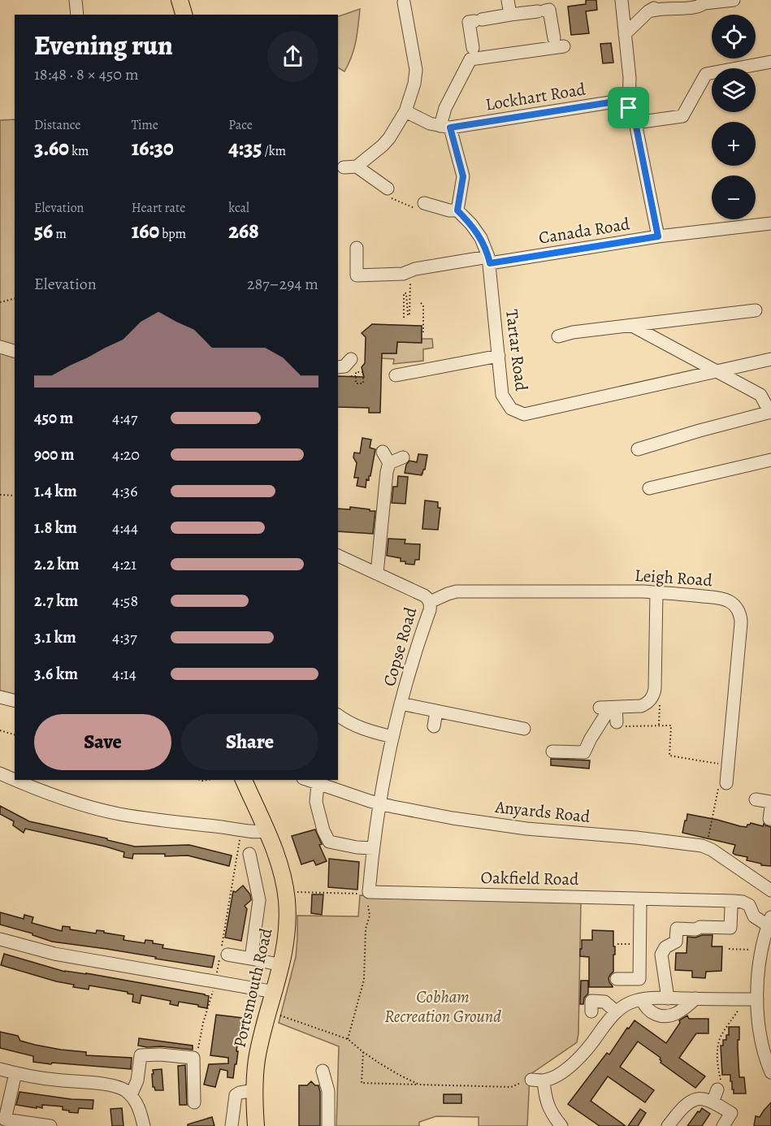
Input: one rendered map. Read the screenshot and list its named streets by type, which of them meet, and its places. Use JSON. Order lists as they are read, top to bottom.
{
  "streets": {
    "main road": ["Portsmouth Road"],
    "street": [
      "Lockhart Road",
      "Canada Road",
      "Tartar Road",
      "Leigh Road",
      "Copse Road",
      "Anyards Road",
      "Oakfield Road"
    ]
  },
  "crossings": [
    ["Canada Road", "Tartar Road"],
    ["Leigh Road", "Copse Road"],
    ["Copse Road", "Anyards Road"]
  ],
  "parks": ["Cobham Recreation Ground"],
  "page": {
    "map_buttons": ["+", "−"],
    "heading": ["Evening run", "18:48 · 8 × 450 m"],
    "stats": [
      ["Distance", "3.60 km"],
      ["Time", "16:30"],
      ["Pace", "4:35 /km"],
      ["Elevation", "56 m"],
      ["Heart rate", "160 bpm"],
      ["kcal", "268"]
    ],
    "chart": ["Elevation", "287–294 m"],
    "list": [
      {
        "name": "450 m",
        "note": "4:47"
      },
      {
        "name": "900 m",
        "note": "4:20"
      },
      {
        "name": "1.4 km",
        "note": "4:36"
      },
      {
        "name": "1.8 km",
        "note": "4:44"
      },
      {
        "name": "2.2 km",
        "note": "4:21"
      },
      {
        "name": "2.7 km",
        "note": "4:58"
      },
      {
        "name": "3.1 km",
        "note": "4:37"
      },
      {
        "name": "3.6 km",
        "note": "4:14"
      }
    ],
    "buttons": ["Save", "Share"]
  }
}
